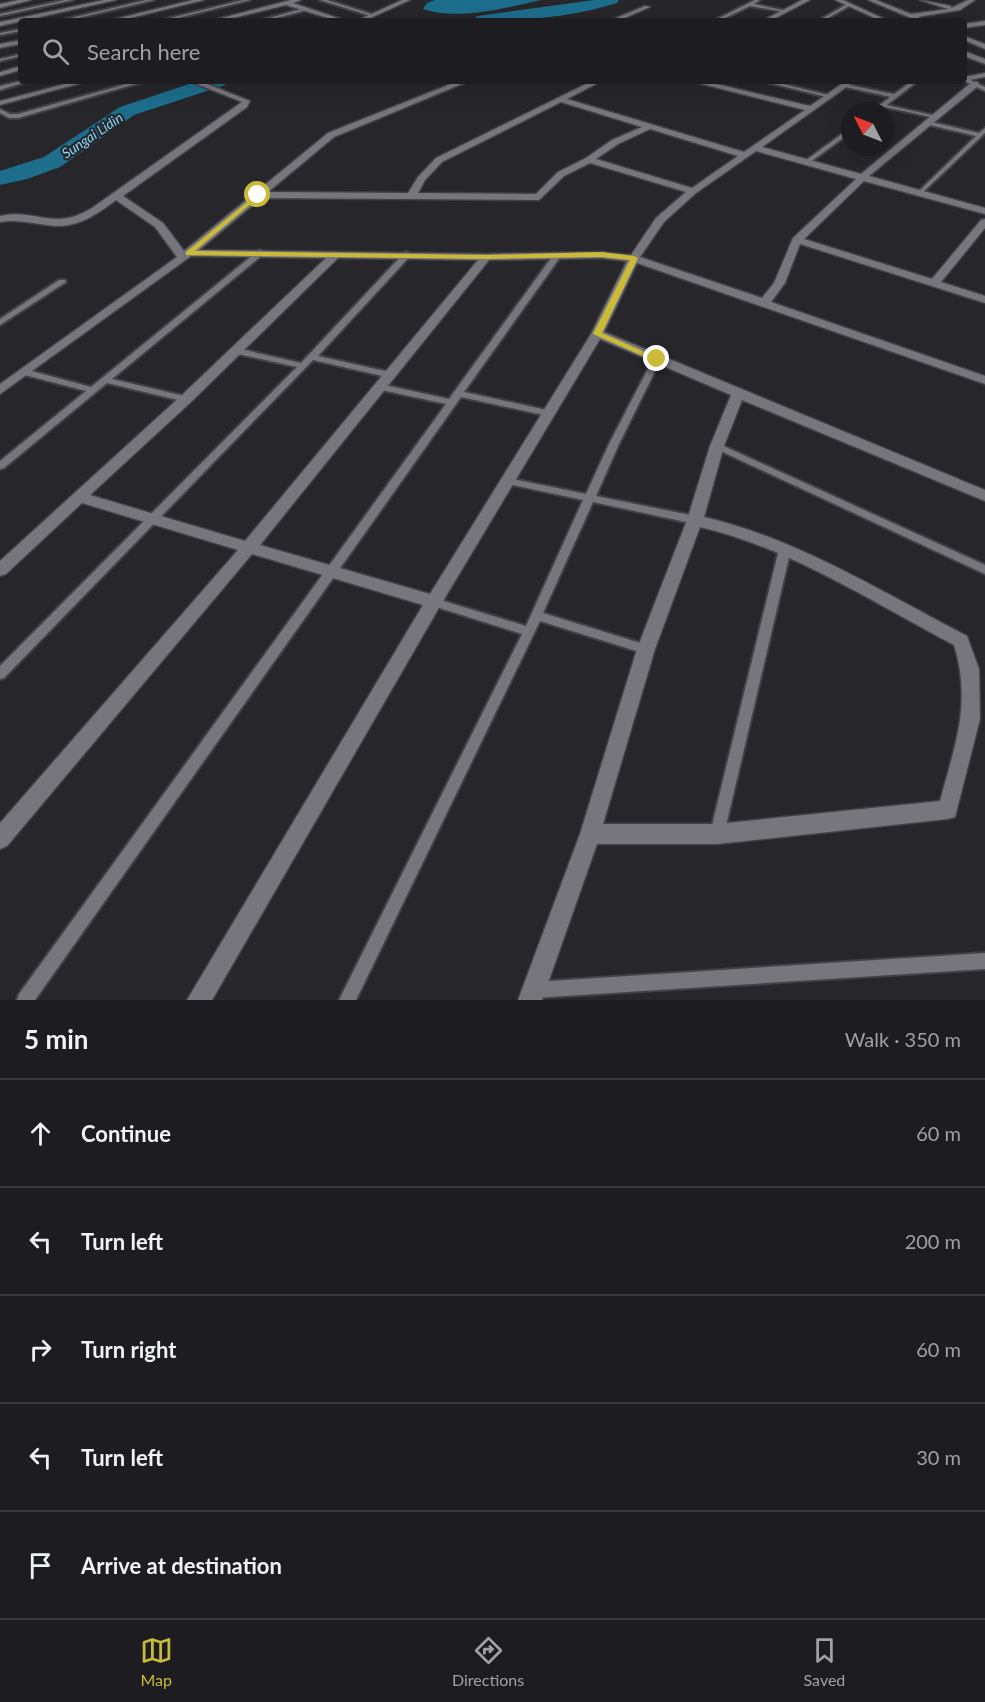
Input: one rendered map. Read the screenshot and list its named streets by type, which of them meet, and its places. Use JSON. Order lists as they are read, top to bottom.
{
  "water": ["Sungai Lidin"],
  "north": "top left",
  "page": {
    "search": "Search here",
    "heading": ["5 min", "Walk · 350 m"],
    "list": [
      ["Continue", "60 m"],
      ["Turn left", "200 m"],
      ["Turn right", "60 m"],
      ["Turn left", "30 m"],
      "Arrive at destination"
    ],
    "nav": ["Map", "Directions", "Saved"]
  }
}
